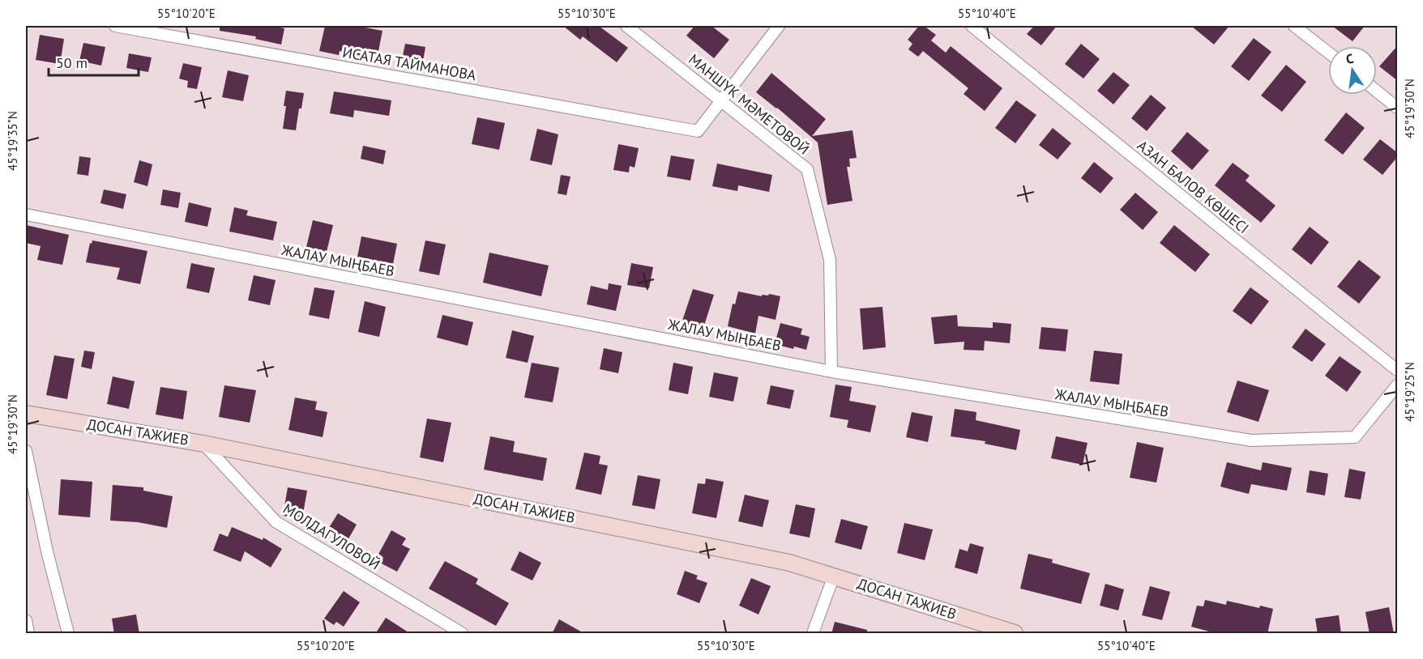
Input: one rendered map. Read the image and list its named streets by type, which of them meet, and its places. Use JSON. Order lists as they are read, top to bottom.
{
  "streets": {
    "street": [
      "ИСАТАЯ ТАЙМАНОВА",
      "МАНШҮК МӘМЕТОВОЙ",
      "АЗАН БАЛОВ КӨШЕСІ",
      "ЖАЛАУ МЫҢБАЕВ",
      "ДОСАН ТАЖИЕВ",
      "МОЛДАГУЛОВОЙ"
    ]
  },
  "crossings": [
    ["ИСАТАЯ ТАЙМАНОВА", "МАНШҮК МӘМЕТОВОЙ"],
    ["МАНШҮК МӘМЕТОВОЙ", "ЖАЛАУ МЫҢБАЕВ"],
    ["ДОСАН ТАЖИЕВ", "МОЛДАГУЛОВОЙ"]
  ],
  "scale_bar": "50 m",
  "north": "top",
  "coordinates": [
    "55°10'20\"E",
    "55°10'30\"E",
    "55°10'40\"E",
    "45°19'30\"N",
    "45°19'35\"N",
    "45°19'25\"N"
  ]
}
